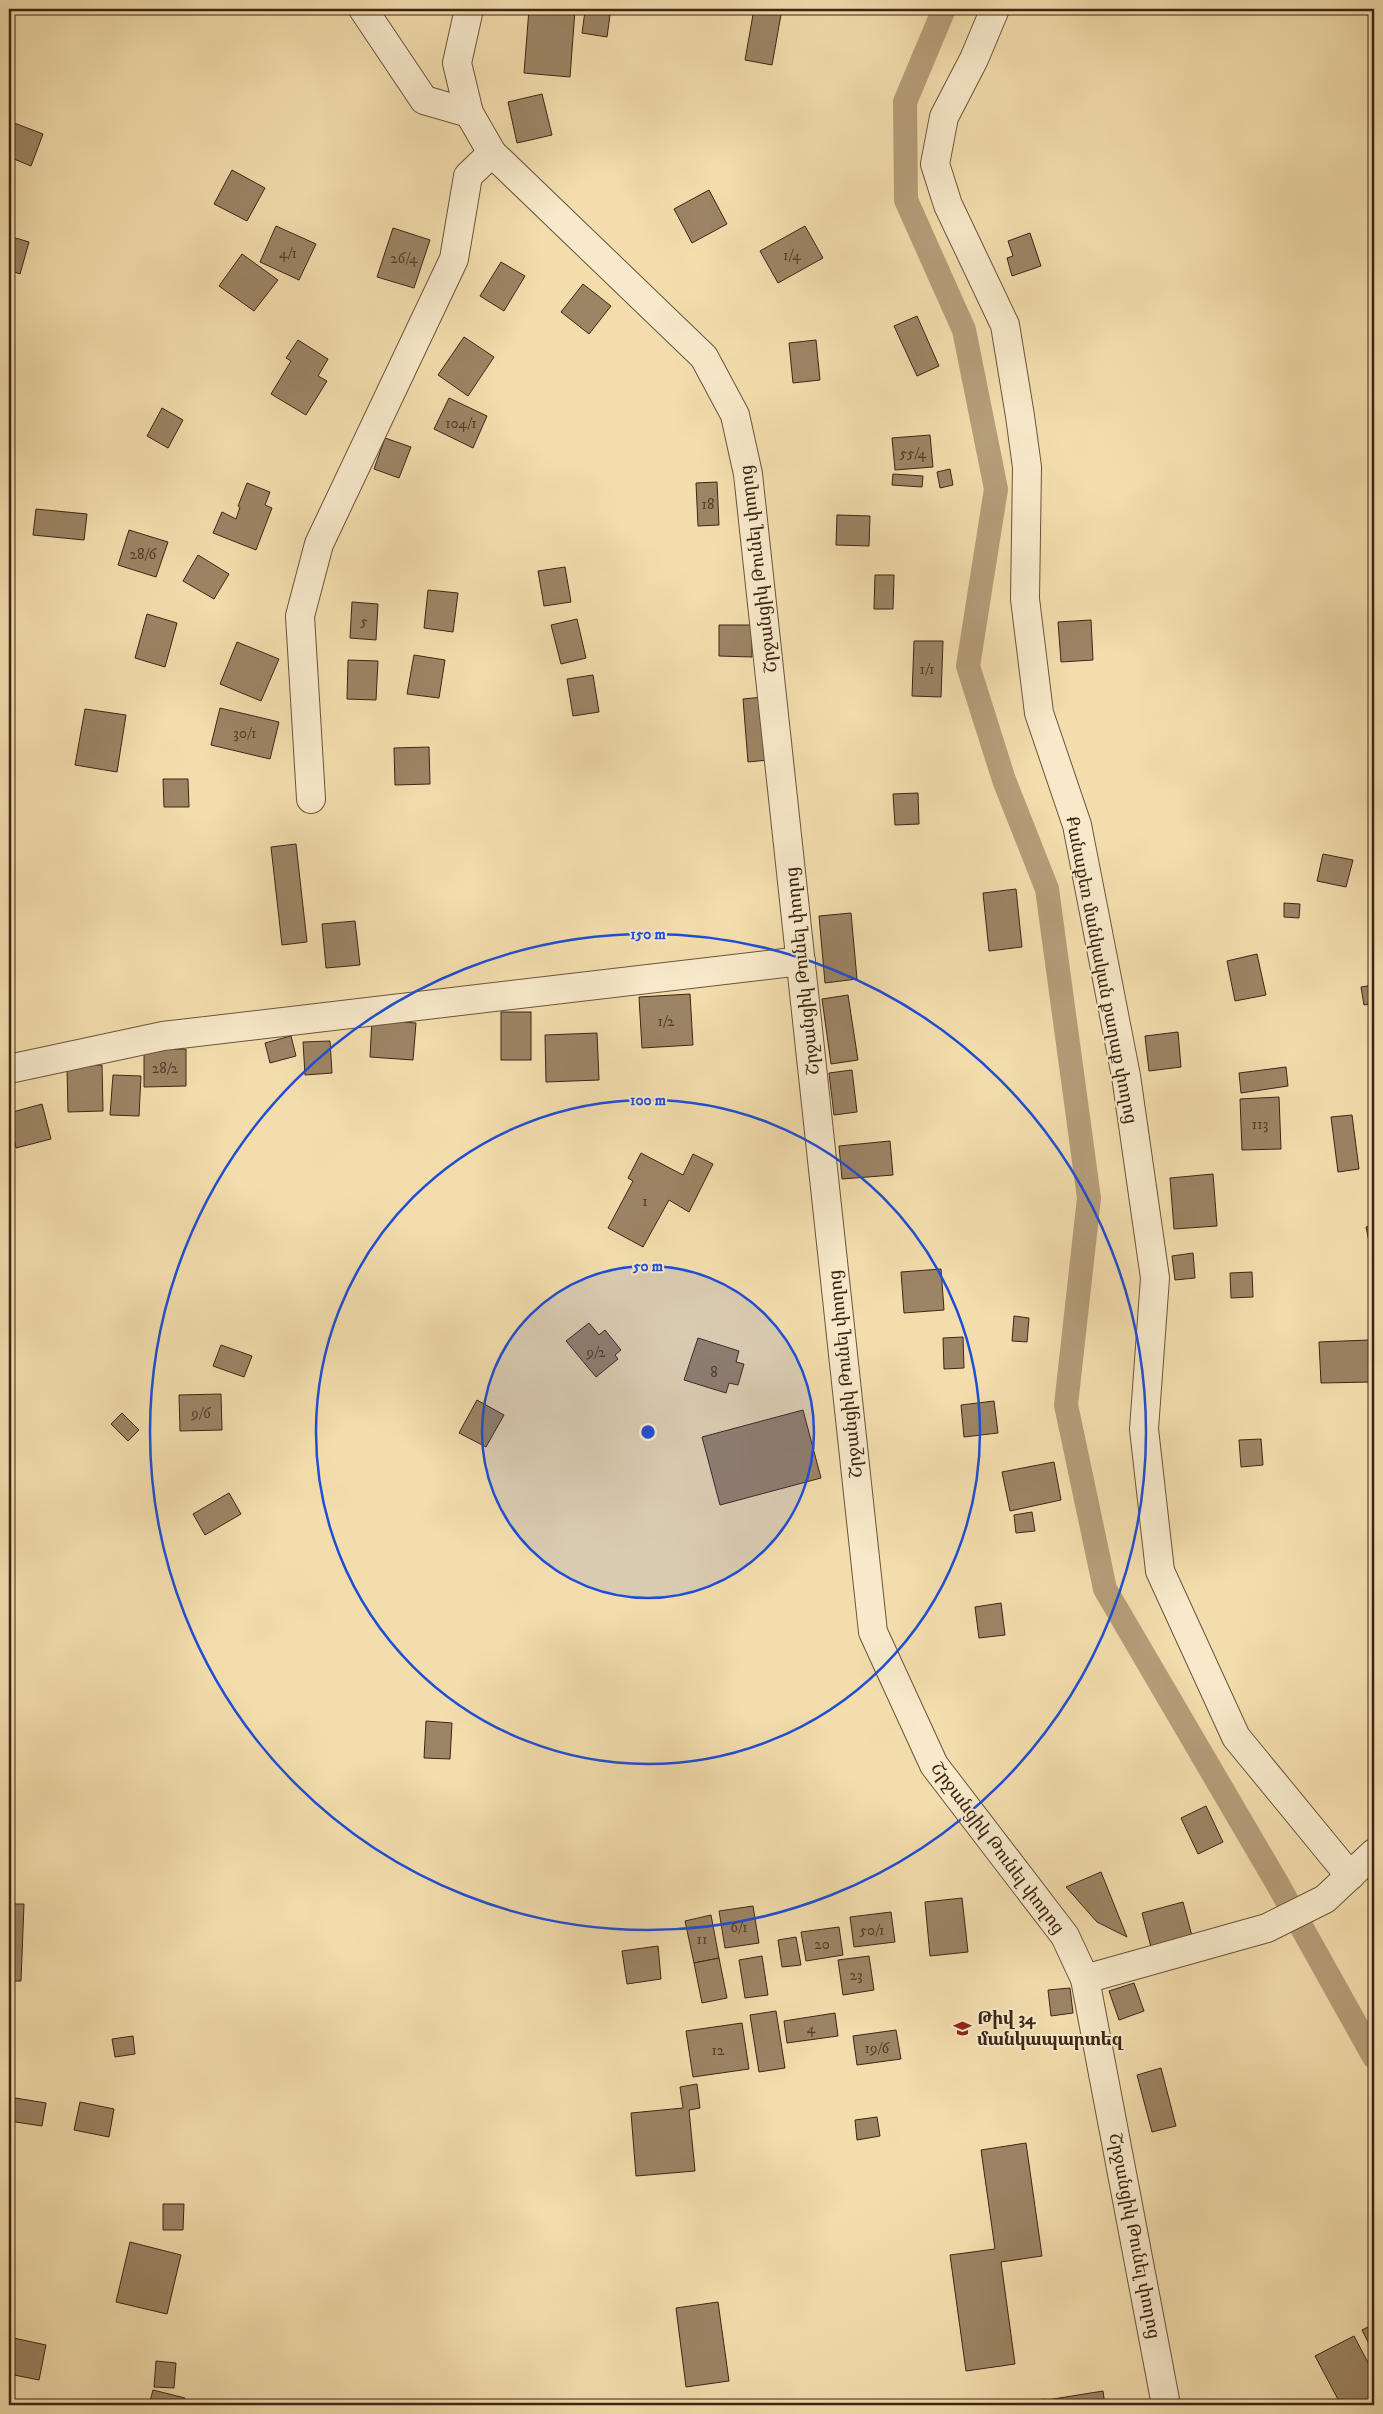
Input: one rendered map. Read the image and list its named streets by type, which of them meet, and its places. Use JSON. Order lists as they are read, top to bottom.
{
  "streets": {
    "street": ["Շրջանցիկ Թունել փողոց", "Քանաքեռ մանկական քաղաք փողոց"]
  },
  "places": {
    "school or university": ["Թիվ 34 մանկապարտեզ"]
  },
  "house_numbers": [
    "4/1",
    "1/4",
    "26/4",
    "104/1",
    "55/4",
    "18",
    "28/6",
    "5",
    "1/1",
    "30/1",
    "1/2",
    "28/2",
    "113",
    "1",
    "9/2",
    "8",
    "9/6",
    "6/1",
    "50/1",
    "11",
    "20",
    "23",
    "4",
    "19/6",
    "12"
  ],
  "rings": ["150 m", "100 m", "50 m"]
}
